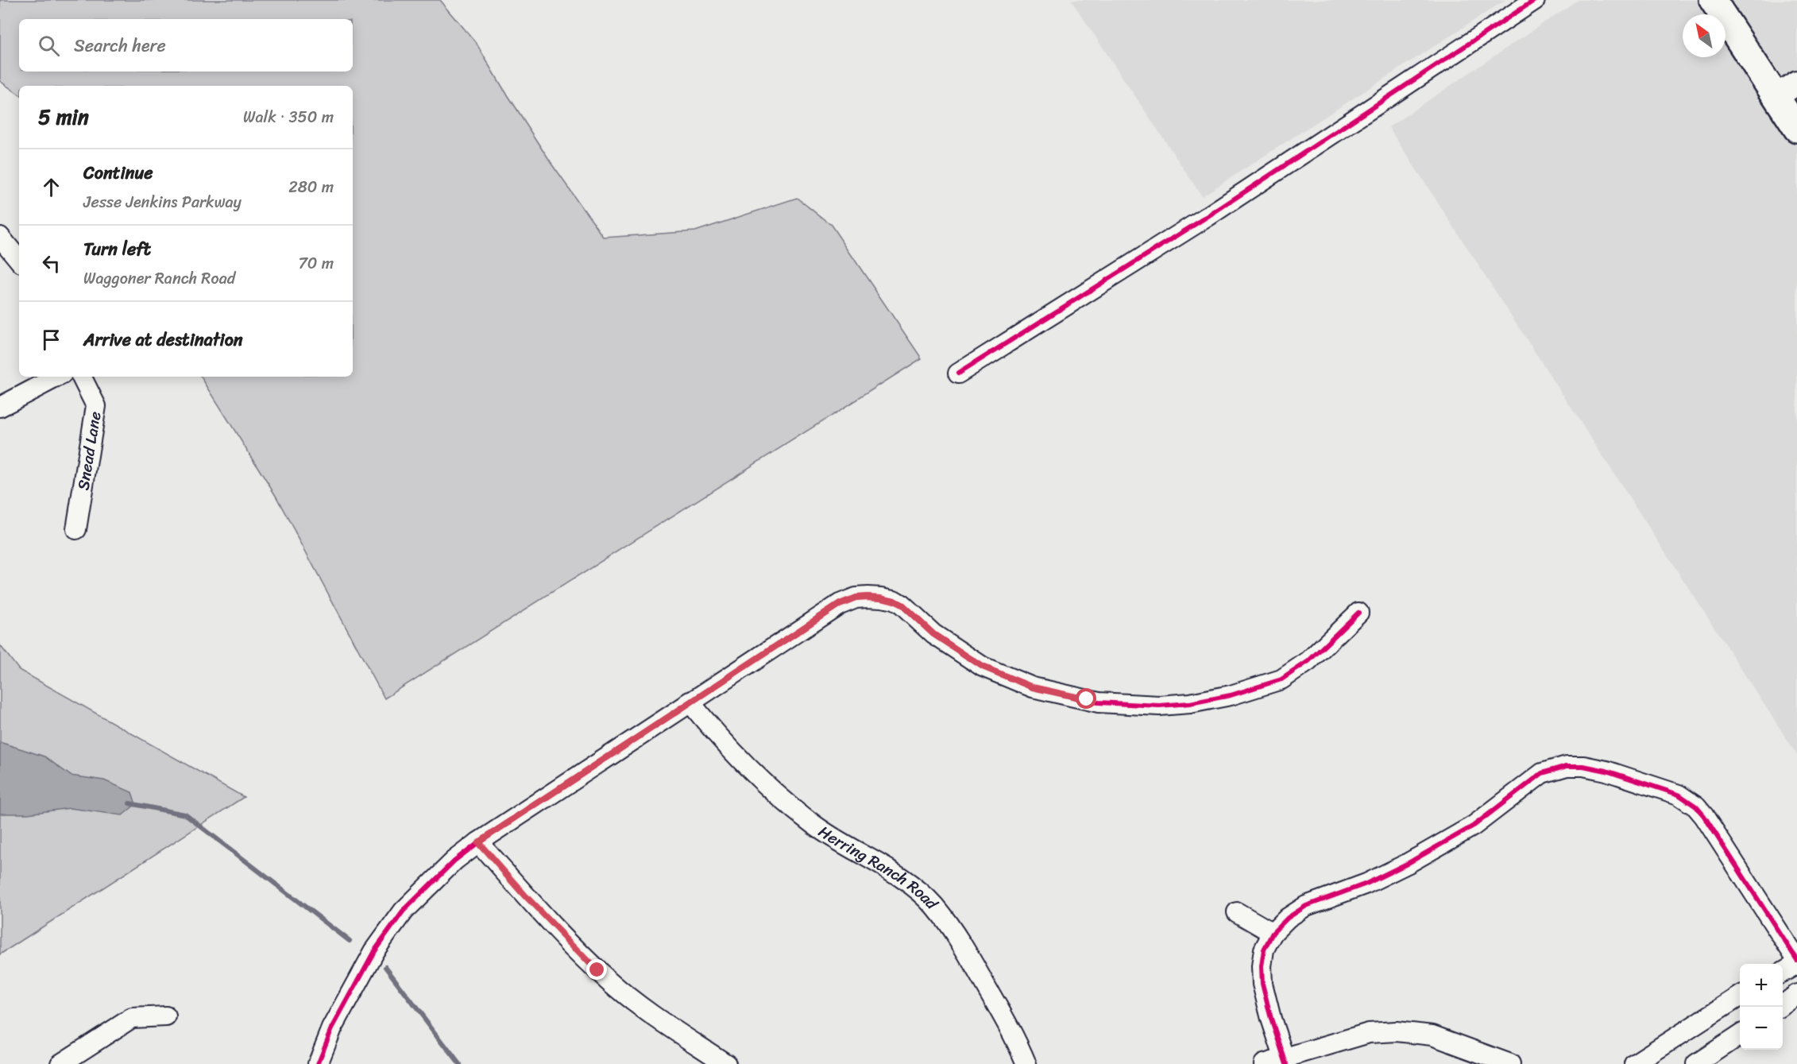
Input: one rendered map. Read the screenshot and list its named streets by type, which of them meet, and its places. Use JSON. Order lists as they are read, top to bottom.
{
  "streets": {
    "street": ["Snead Lane", "Herring Ranch Road"]
  },
  "north": "top left",
  "page": {
    "search": "Search here",
    "heading": ["5 min", "Walk · 350 m"],
    "list": [
      ["Continue", "Jesse Jenkins Parkway", "280 m"],
      ["Turn left", "Waggoner Ranch Road", "70 m"],
      "Arrive at destination"
    ],
    "map_buttons": ["+", "−"]
  }
}
